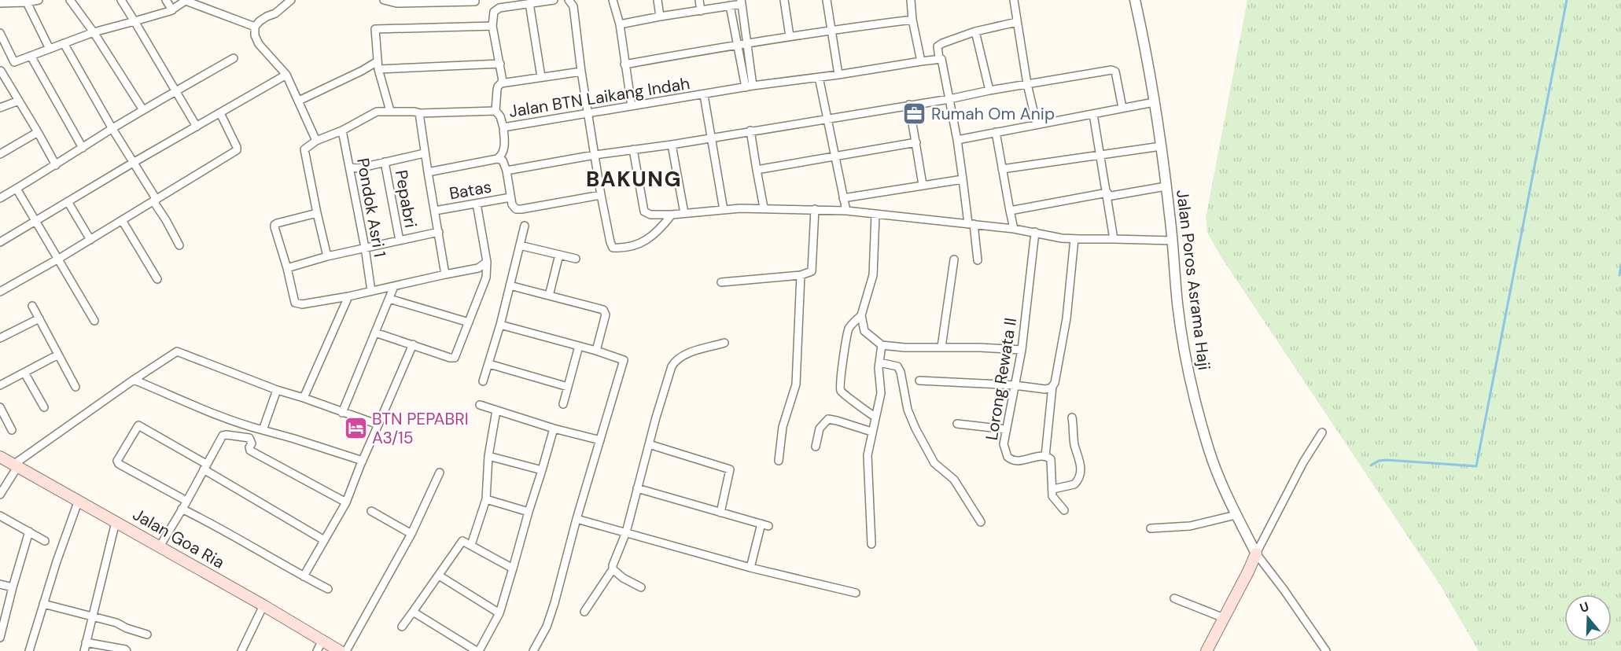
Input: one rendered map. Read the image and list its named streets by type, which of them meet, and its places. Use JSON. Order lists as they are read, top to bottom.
{
  "streets": {
    "main road": ["Jalan Goa Ria"],
    "street": [
      "Jalan BTN Laikang Indah",
      "Batas",
      "Pepabri",
      "Pondok Asri 1",
      "Jalan Poros Asrama Haji",
      "Lorong Rewata II"
    ]
  },
  "districts": ["BAKUNG"],
  "places": {
    "office": ["Rumah Om Anip"],
    "hotel": ["BTN PEPABRI A3/15"]
  },
  "north": "top"
}
